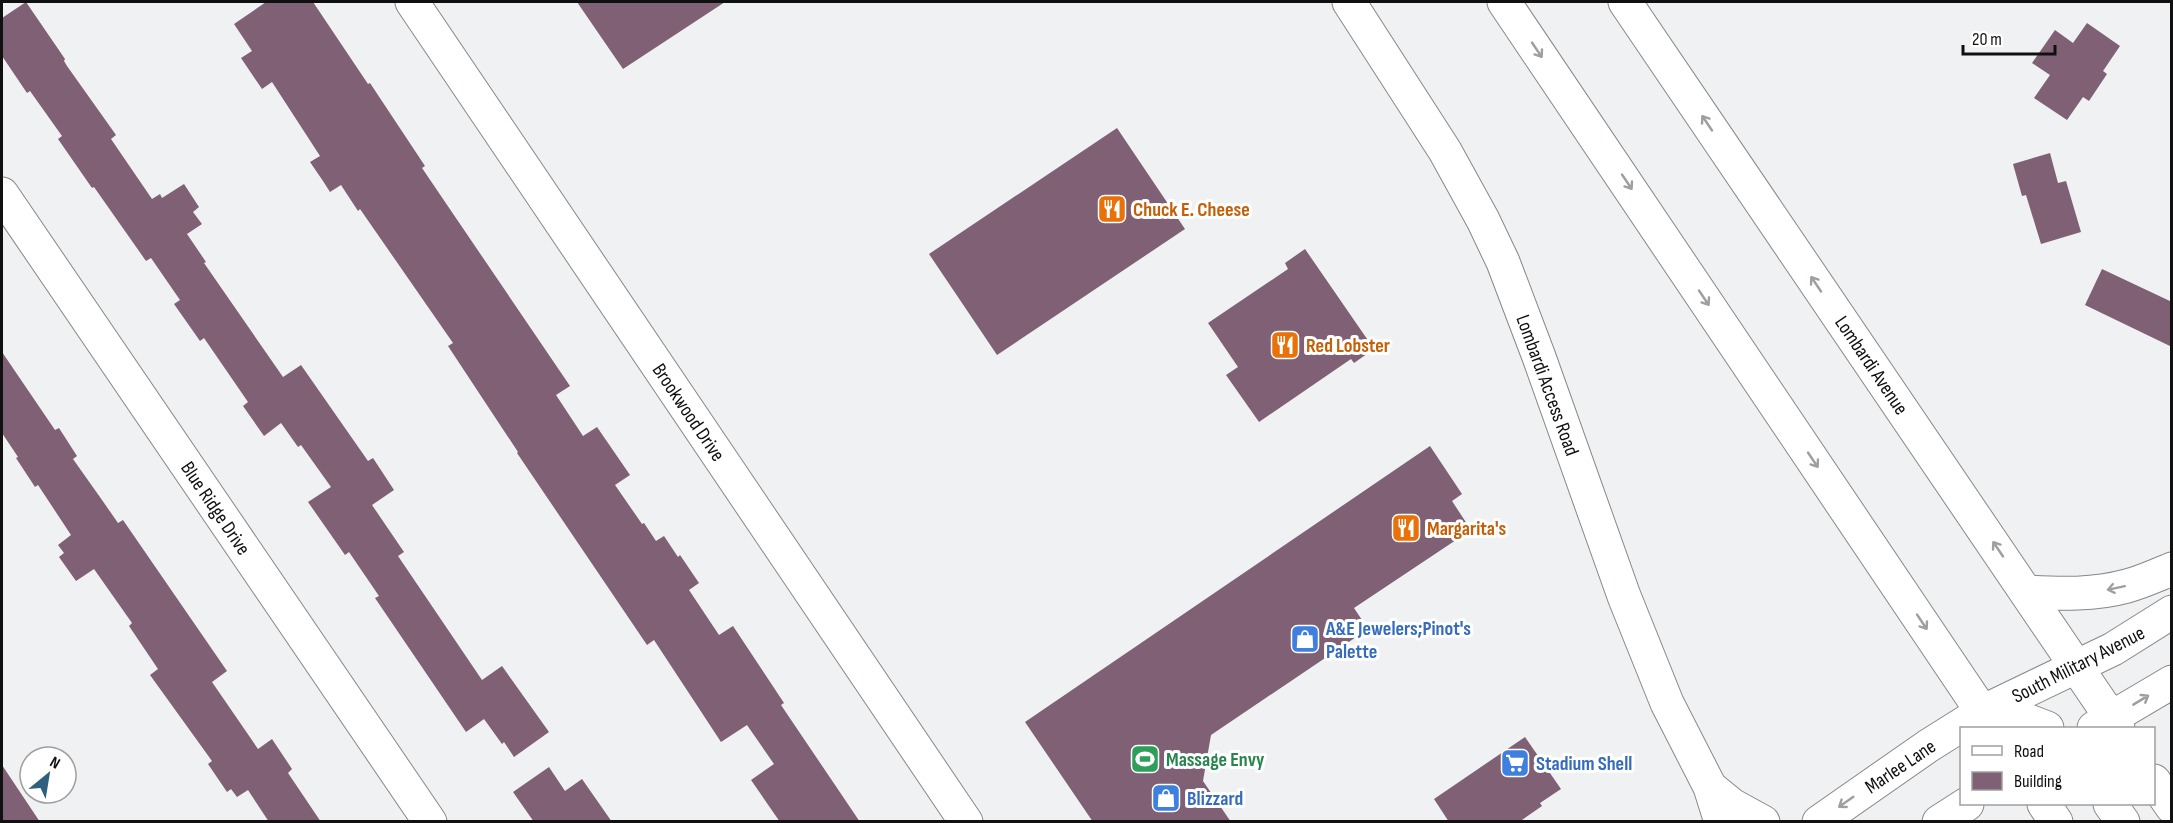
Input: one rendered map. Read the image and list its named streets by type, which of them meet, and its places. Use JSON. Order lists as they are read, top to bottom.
{
  "streets": {
    "street": [
      "Lombardi Avenue",
      "Lombardi Access Road",
      "Brookwood Drive",
      "Blue Ridge Drive",
      "South Military Avenue",
      "Marlee Lane"
    ]
  },
  "crossings": [
    ["Lombardi Avenue", "South Military Avenue"],
    ["South Military Avenue", "Marlee Lane"]
  ],
  "one_way": ["Marlee Lane"],
  "places": {
    "restaurant": ["Chuck E. Cheese", "Red Lobster", "Margarita's"],
    "shop": ["A&E Jewelers;Pinot's Palette", "Blizzard"],
    "sports": ["Massage Envy"],
    "supermarket": ["Stadium Shell"]
  },
  "legend": ["Road", "Building"],
  "scale_bar": "20 m",
  "north": "top right"
}
